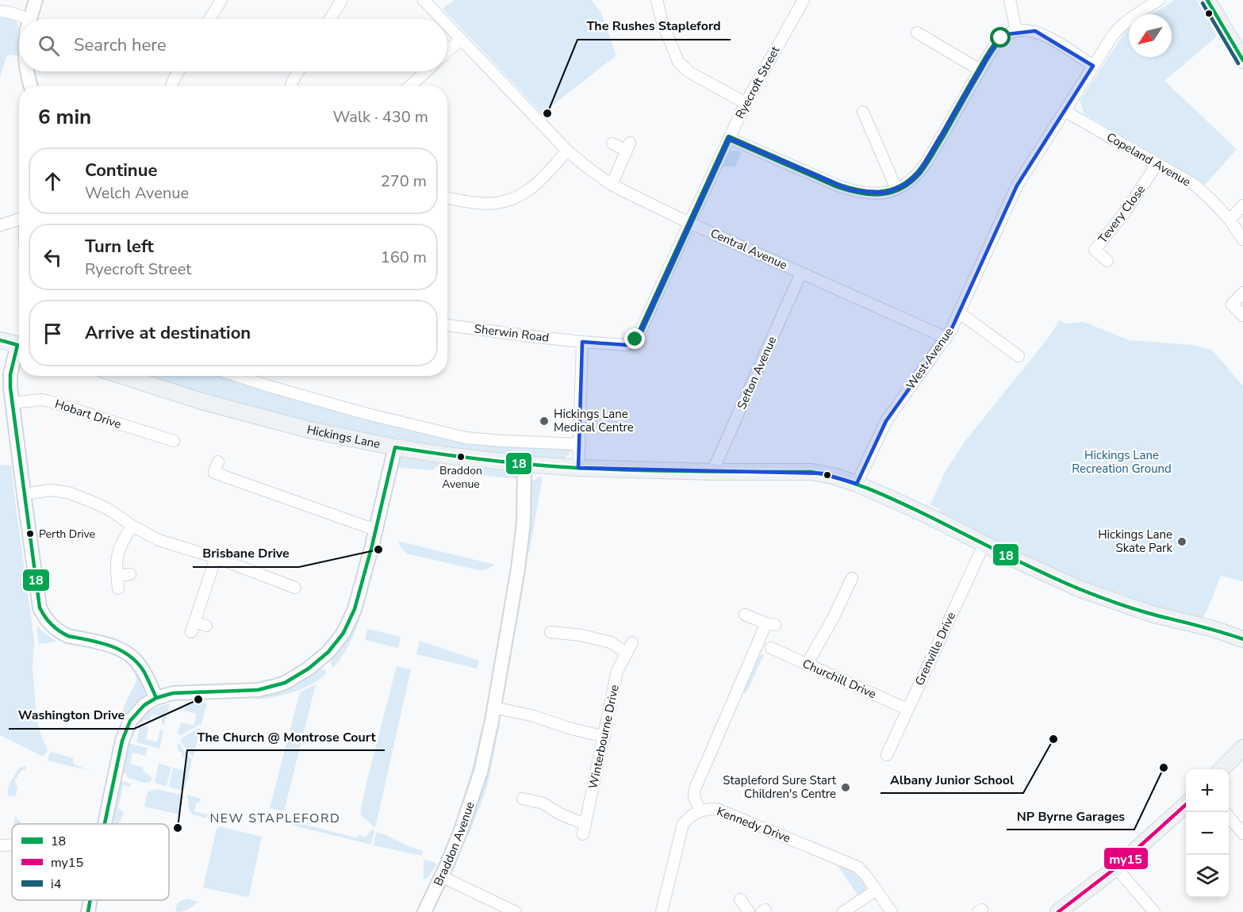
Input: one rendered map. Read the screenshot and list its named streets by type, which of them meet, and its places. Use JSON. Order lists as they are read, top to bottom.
{
  "streets": {
    "main road": ["Hickings Lane"],
    "street": [
      "Ryecroft Street",
      "Copeland Avenue",
      "Tevery Close",
      "Central Avenue",
      "Sherwin Road",
      "West Avenue",
      "Sefton Avenue",
      "Hobart Drive",
      "Grenville Drive",
      "Churchill Drive",
      "Winterbourne Drive",
      "Kennedy Drive",
      "Braddon Avenue"
    ]
  },
  "crossings": [
    ["Ryecroft Street", "Central Avenue"],
    ["Ryecroft Street", "Sherwin Road"],
    ["Copeland Avenue", "Tevery Close"],
    ["Copeland Avenue", "West Avenue"],
    ["Central Avenue", "West Avenue"],
    ["Central Avenue", "Sefton Avenue"],
    ["West Avenue", "Hickings Lane"],
    ["Sefton Avenue", "Hickings Lane"],
    ["Hickings Lane", "Grenville Drive"],
    ["Hickings Lane", "Braddon Avenue"],
    ["Grenville Drive", "Churchill Drive"]
  ],
  "districts": ["NEW STAPLEFORD"],
  "parks": ["Hickings Lane Recreation Ground"],
  "places": [
    "The Rushes Stapleford",
    "Hickings Lane Medical Centre",
    "Braddon Avenue",
    "Perth Drive",
    "Hickings Lane Skate Park",
    "Brisbane Drive",
    "Washington Drive",
    "Albany Junior School",
    "NP Byrne Garages",
    "Stapleford Sure Start Children's Centre",
    "The Church @ Montrose Court"
  ],
  "lines": ["transit line 18", "transit line i4", "transit line my15"],
  "legend": ["18", "my15", "i4"],
  "north": "bottom left",
  "page": {
    "search": "Search here",
    "heading": ["6 min", "Walk · 430 m"],
    "list": [
      ["Continue", "Welch Avenue", "270 m"],
      ["Turn left", "Ryecroft Street", "160 m"],
      "Arrive at destination"
    ],
    "map_buttons": ["+", "−"]
  }
}
